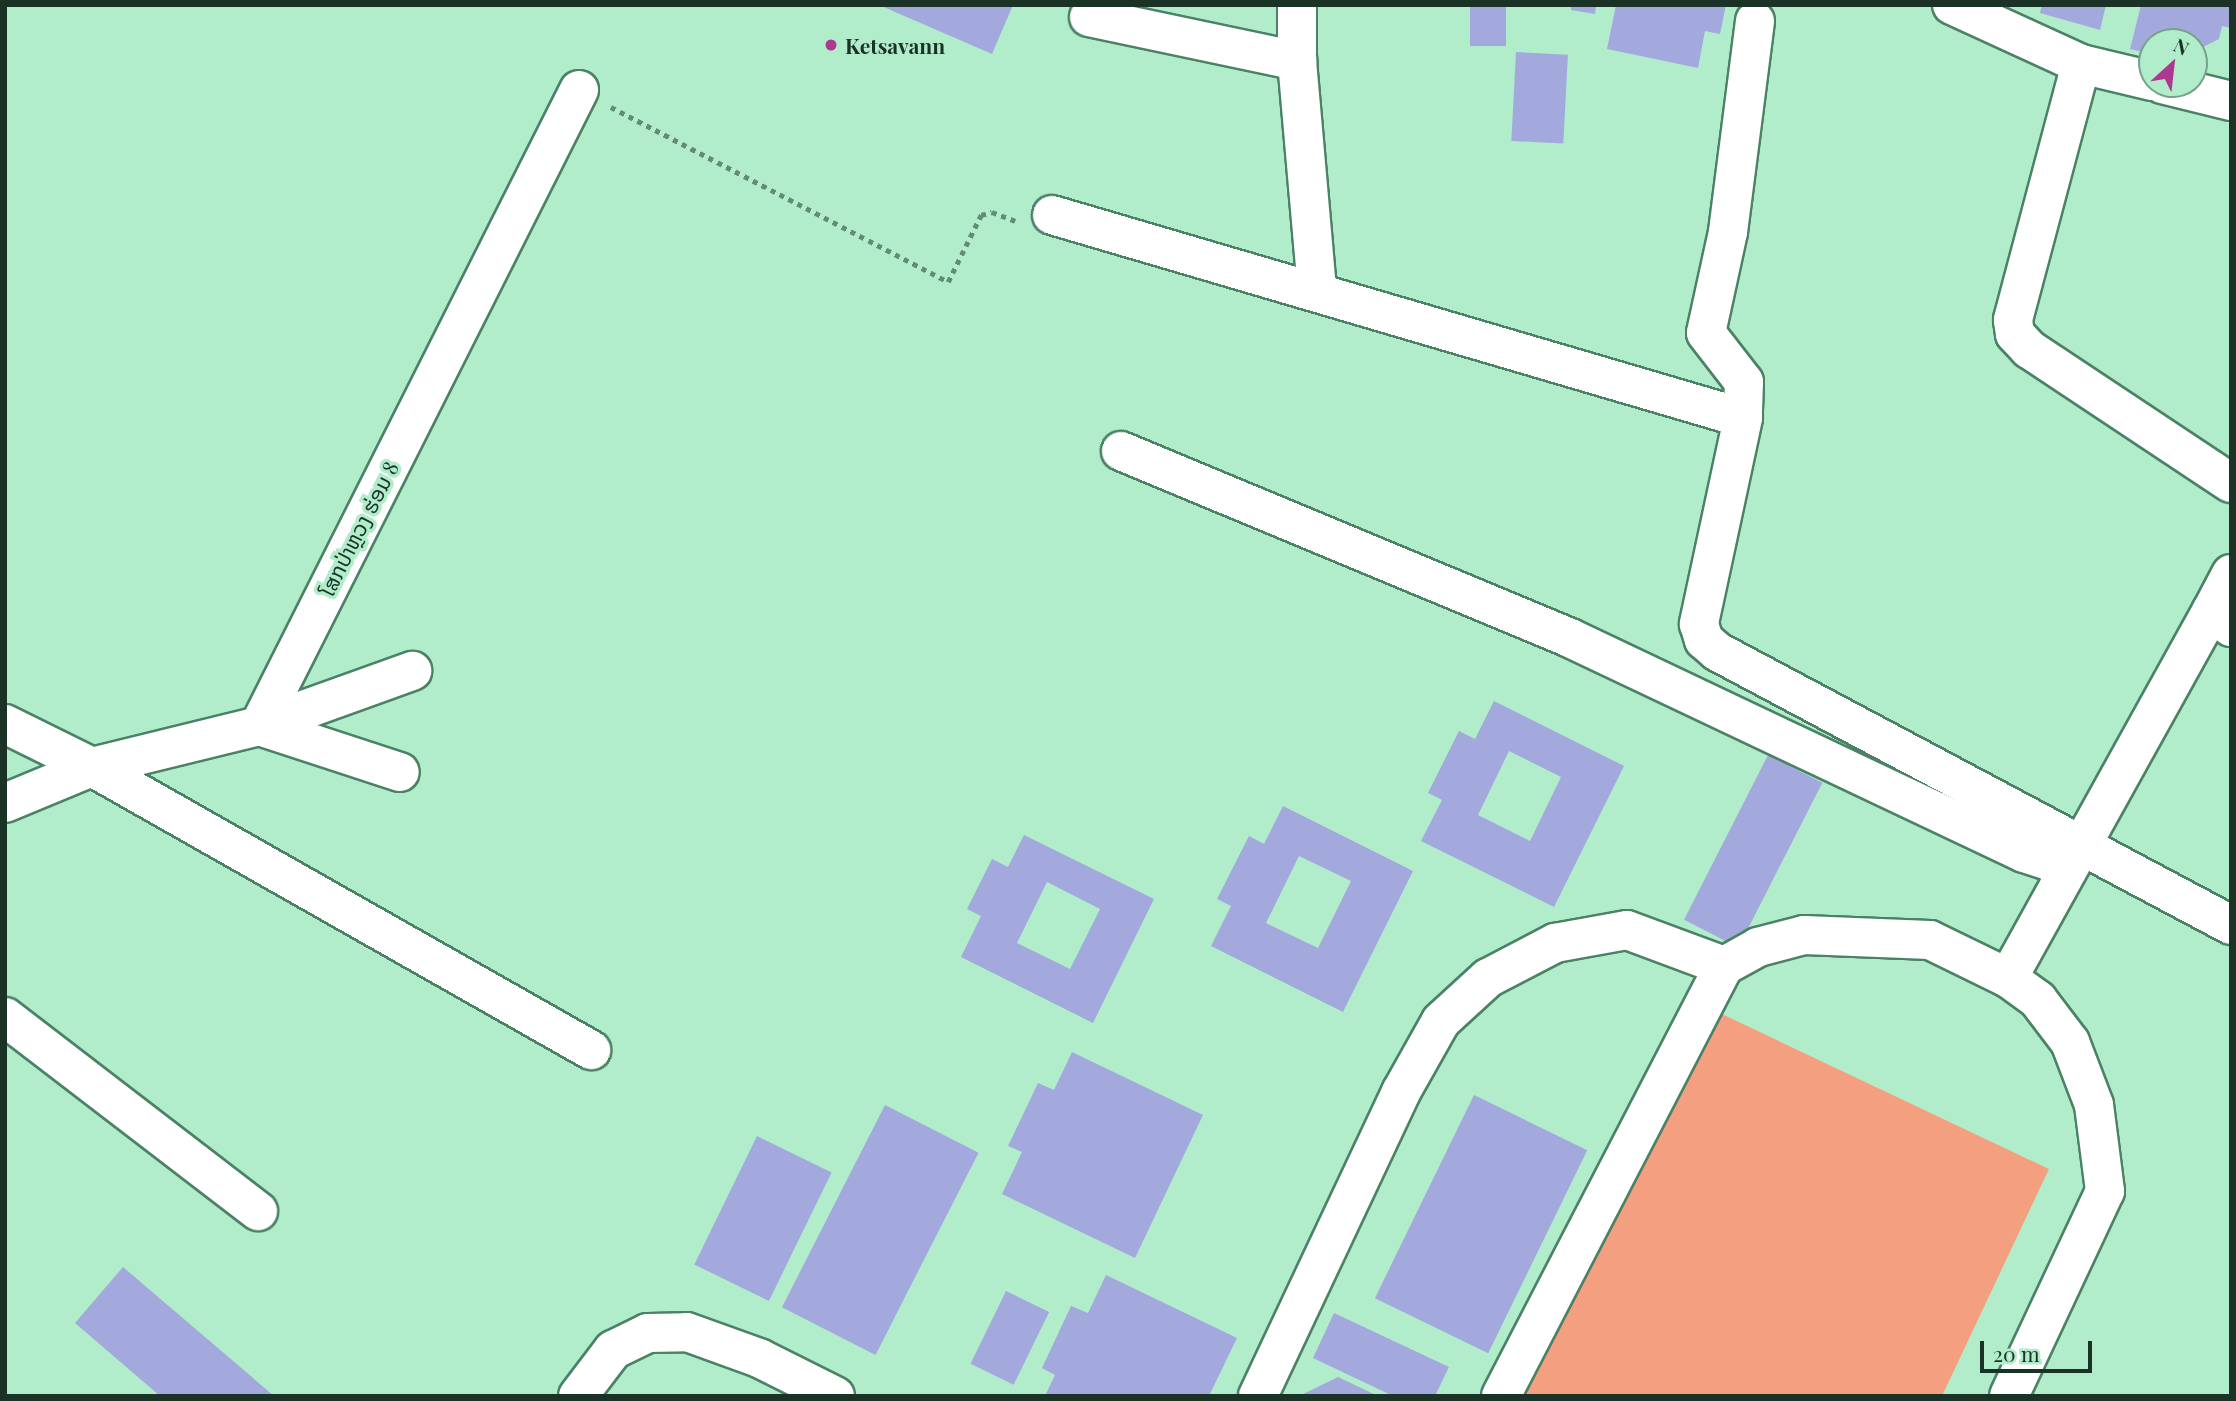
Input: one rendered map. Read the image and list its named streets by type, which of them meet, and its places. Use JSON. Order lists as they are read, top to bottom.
{
  "streets": {
    "street": ["ໂສກປ່າຫຼວງ ຮ່ອມ 8"]
  },
  "places": ["Ketsavann"],
  "scale_bar": "20 m",
  "north": "top right"
}
